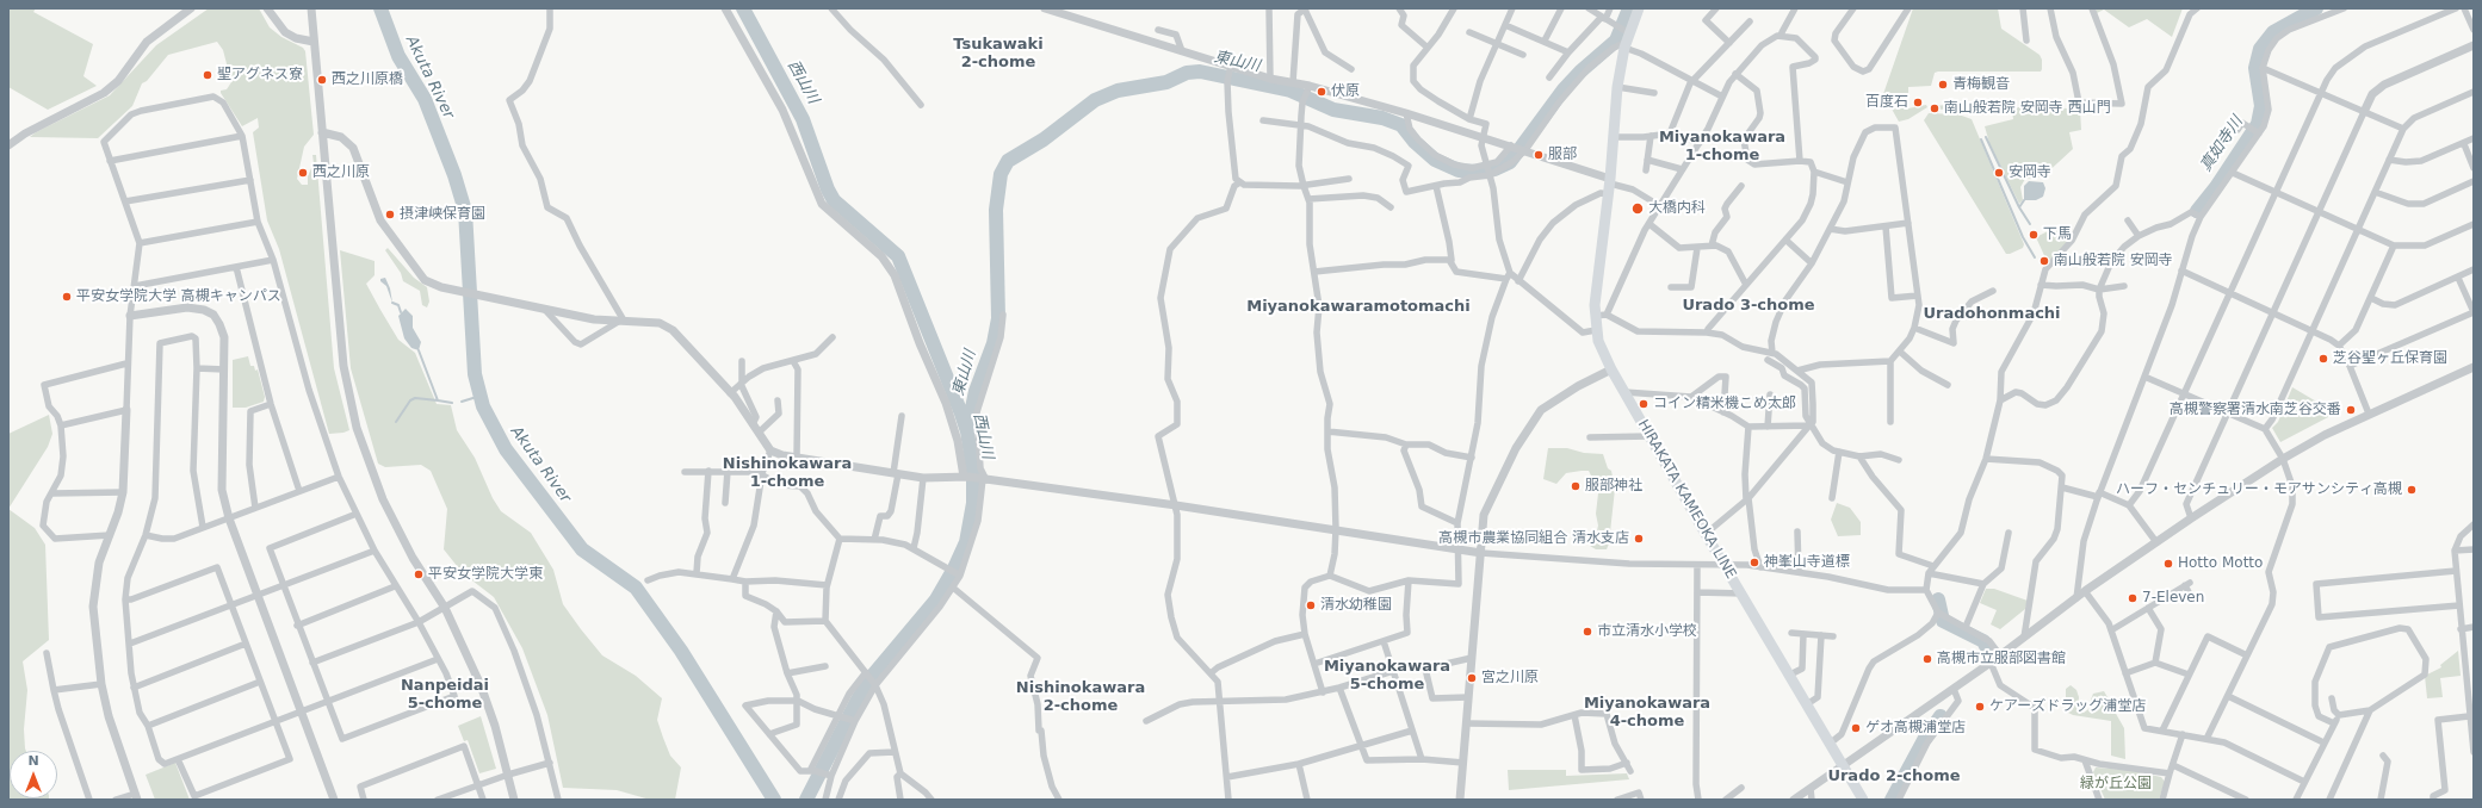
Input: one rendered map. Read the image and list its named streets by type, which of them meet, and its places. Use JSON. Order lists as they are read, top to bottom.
{
  "streets": {
    "main road": ["HIRAKATA KAMEOKA LINE"]
  },
  "districts": [
    "Tsukawaki 2-chome",
    "Miyanokawara 1-chome",
    "Urado 3-chome",
    "Miyanokawaramotomachi",
    "Uradohonmachi",
    "Nishinokawara 1-chome",
    "Miyanokawara 5-chome",
    "Nanpeidai 5-chome",
    "Nishinokawara 2-chome",
    "Miyanokawara 4-chome",
    "Urado 2-chome"
  ],
  "water": [
    "東山川",
    "Akuta River",
    "西山川",
    "真如寺川"
  ],
  "parks": ["緑が丘公園"],
  "places": [
    "聖アグネス寮",
    "西之川原橋",
    "青梅観音",
    "伏原",
    "百度石",
    "南山般若院 安岡寺 西山門",
    "服部",
    "西之川原",
    "安岡寺",
    "大橋内科",
    "摂津峡保育園",
    "下馬",
    "南山般若院 安岡寺",
    "平安女学院大学 高槻キャンパス",
    "芝谷聖ヶ丘保育園",
    "コイン精米機こめ太郎",
    "高槻警察署清水南芝谷交番",
    "服部神社",
    "ハーフ・センチュリー・モアサンシティ高槻",
    "高槻市農業協同組合 清水支店",
    "神峯山寺道標",
    "Hotto Motto",
    "平安女学院大学東",
    "7-Eleven",
    "清水幼稚園",
    "市立清水小学校",
    "高槻市立服部図書館",
    "宮之川原",
    "ケアーズドラッグ浦堂店",
    "ゲオ高槻浦堂店"
  ],
  "north": "top"
}
